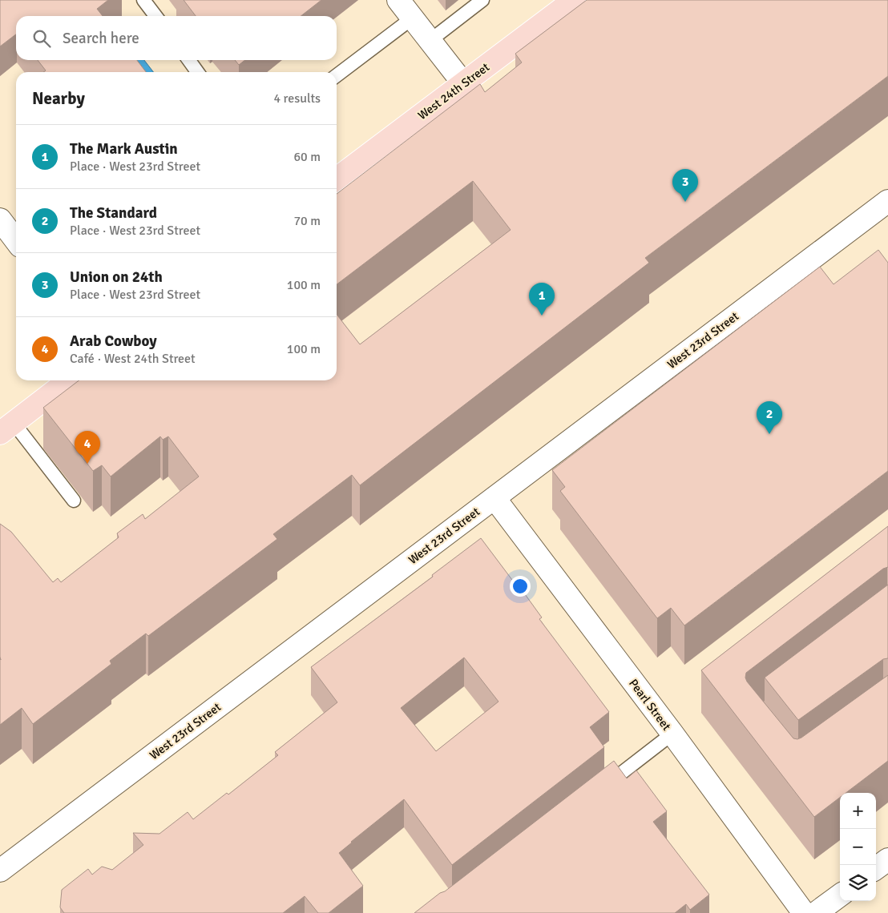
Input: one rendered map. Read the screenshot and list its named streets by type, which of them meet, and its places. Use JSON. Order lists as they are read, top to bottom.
{
  "streets": {
    "main road": ["West 24th Street"],
    "street": ["West 23rd Street", "Pearl Street"]
  },
  "crossings": [
    ["West 23rd Street", "Pearl Street"]
  ],
  "page": {
    "search": "Search here",
    "heading": ["Nearby", "4 results"],
    "list": [
      {
        "mark": "1",
        "name": "The Mark Austin",
        "note": "Place · West 23rd Street",
        "value": "60 m"
      },
      {
        "mark": "2",
        "name": "The Standard",
        "note": "Place · West 23rd Street",
        "value": "70 m"
      },
      {
        "mark": "3",
        "name": "Union on 24th",
        "note": "Place · West 23rd Street",
        "value": "100 m"
      },
      {
        "mark": "4",
        "name": "Arab Cowboy",
        "note": "Café · West 24th Street",
        "value": "100 m"
      }
    ],
    "pins": [
      "3",
      "1",
      "2",
      "4"
    ],
    "map_buttons": ["+", "−"]
  }
}
